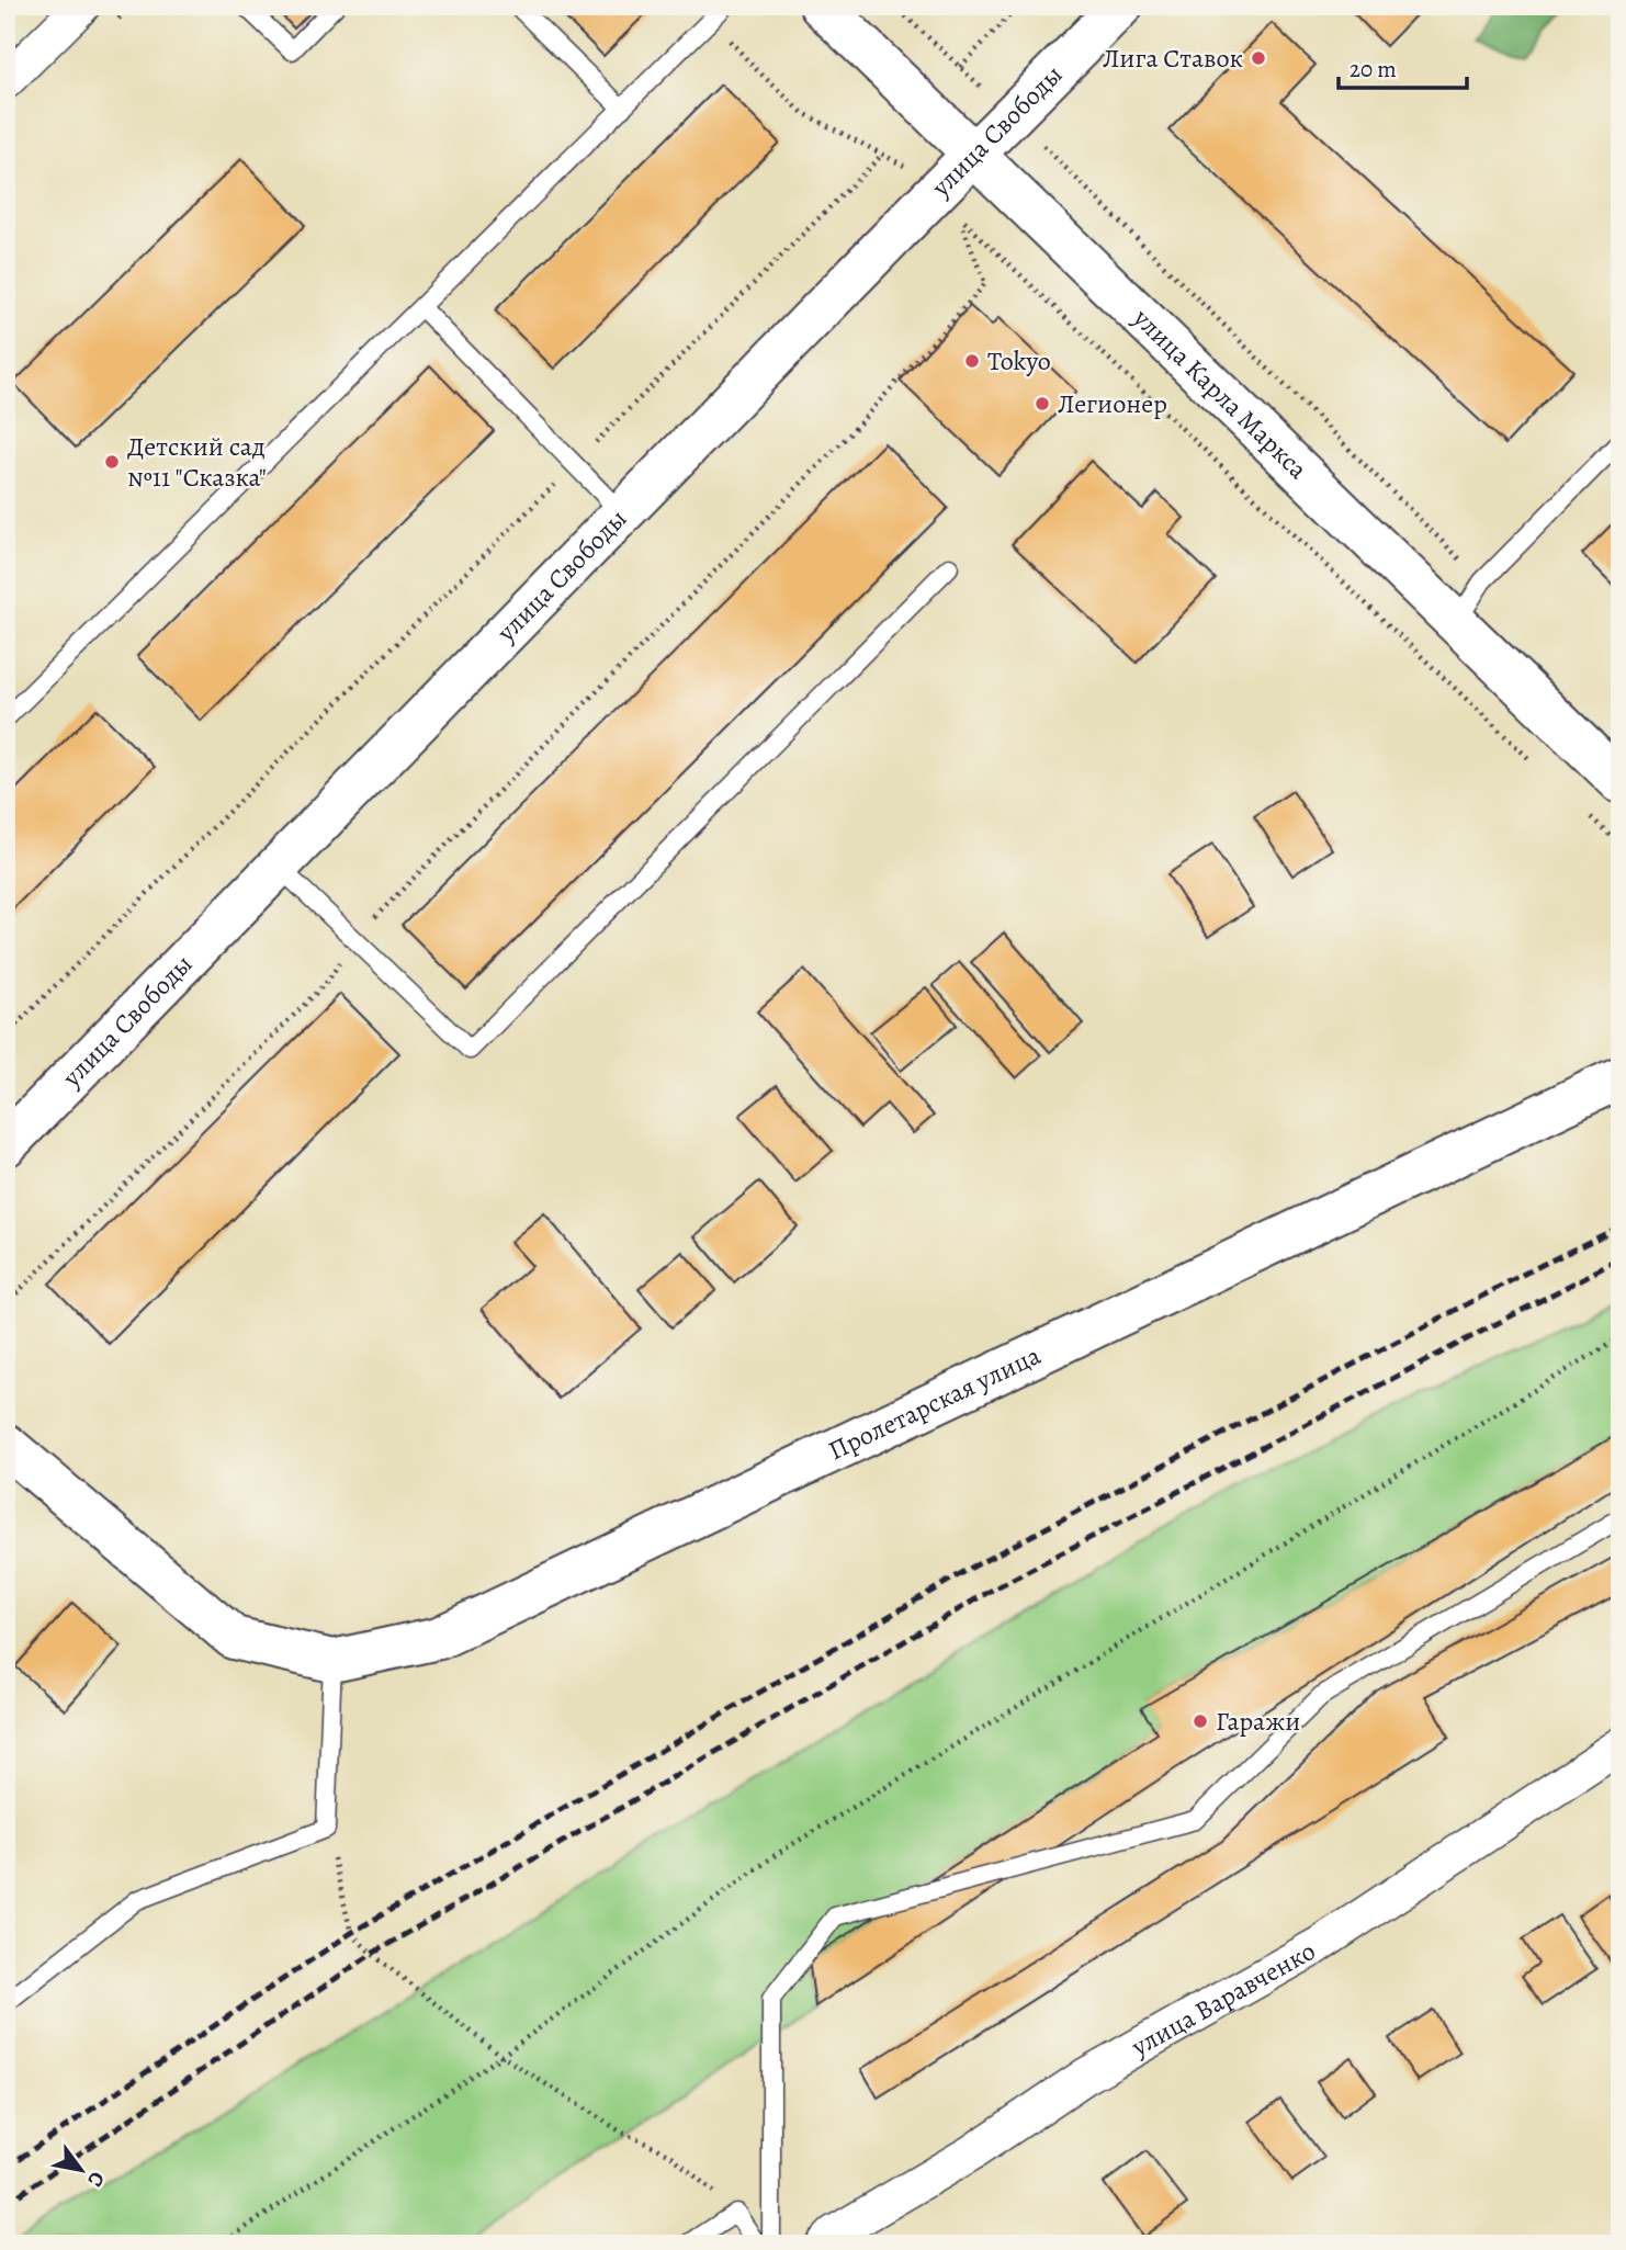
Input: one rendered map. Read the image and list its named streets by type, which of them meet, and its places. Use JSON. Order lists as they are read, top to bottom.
{
  "streets": {
    "street": [
      "улица Свободы",
      "улица Карла Маркса",
      "Пролетарская улица",
      "улица Варавченко"
    ]
  },
  "crossings": [
    ["улица Свободы", "улица Карла Маркса"]
  ],
  "places": [
    "Лига Ставок",
    "Tokyo",
    "Легионер",
    "Детский сад №11 \"Сказка\"",
    "Гаражи"
  ],
  "scale_bar": "20 m",
  "north": "bottom right"
}
